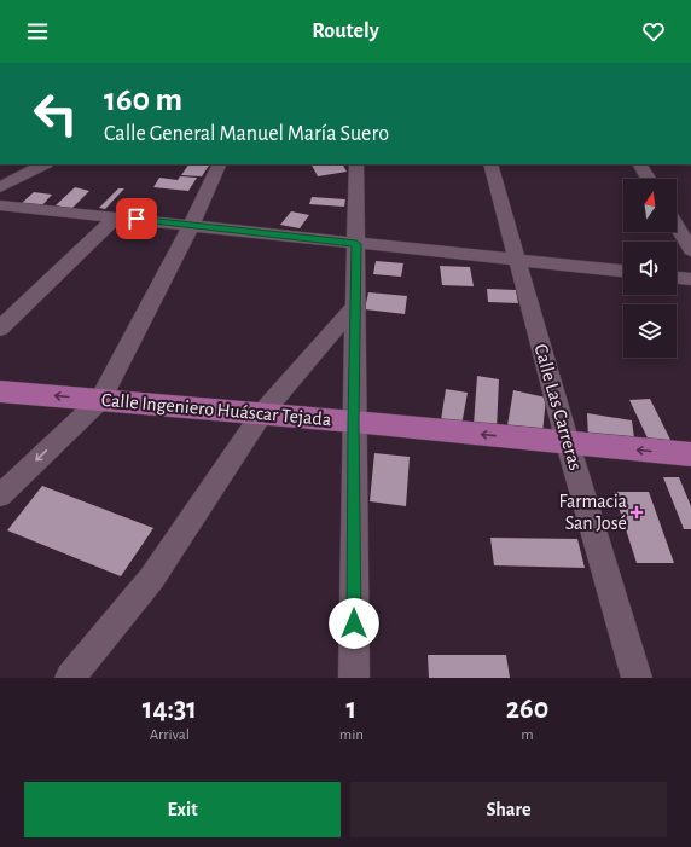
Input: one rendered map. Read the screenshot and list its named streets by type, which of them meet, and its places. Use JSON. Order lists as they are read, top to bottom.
{
  "streets": {
    "main road": ["Calle Ingeniero Huáscar Tejada"],
    "street": ["Calle Las Carreras"]
  },
  "crossings": [
    ["Calle Las Carreras", "Calle Ingeniero Huáscar Tejada"]
  ],
  "one_way": ["Calle Ingeniero Huáscar Tejada"],
  "places": {
    "health": ["Farmacia San José"]
  },
  "north": "top",
  "page": {
    "header": "Routely",
    "turn": ["160 m", "Calle General Manuel María Suero"],
    "eta": [
      "14:31",
      "Arrival",
      "1",
      "min",
      "260",
      "m"
    ],
    "buttons": ["Exit", "Share"]
  }
}
